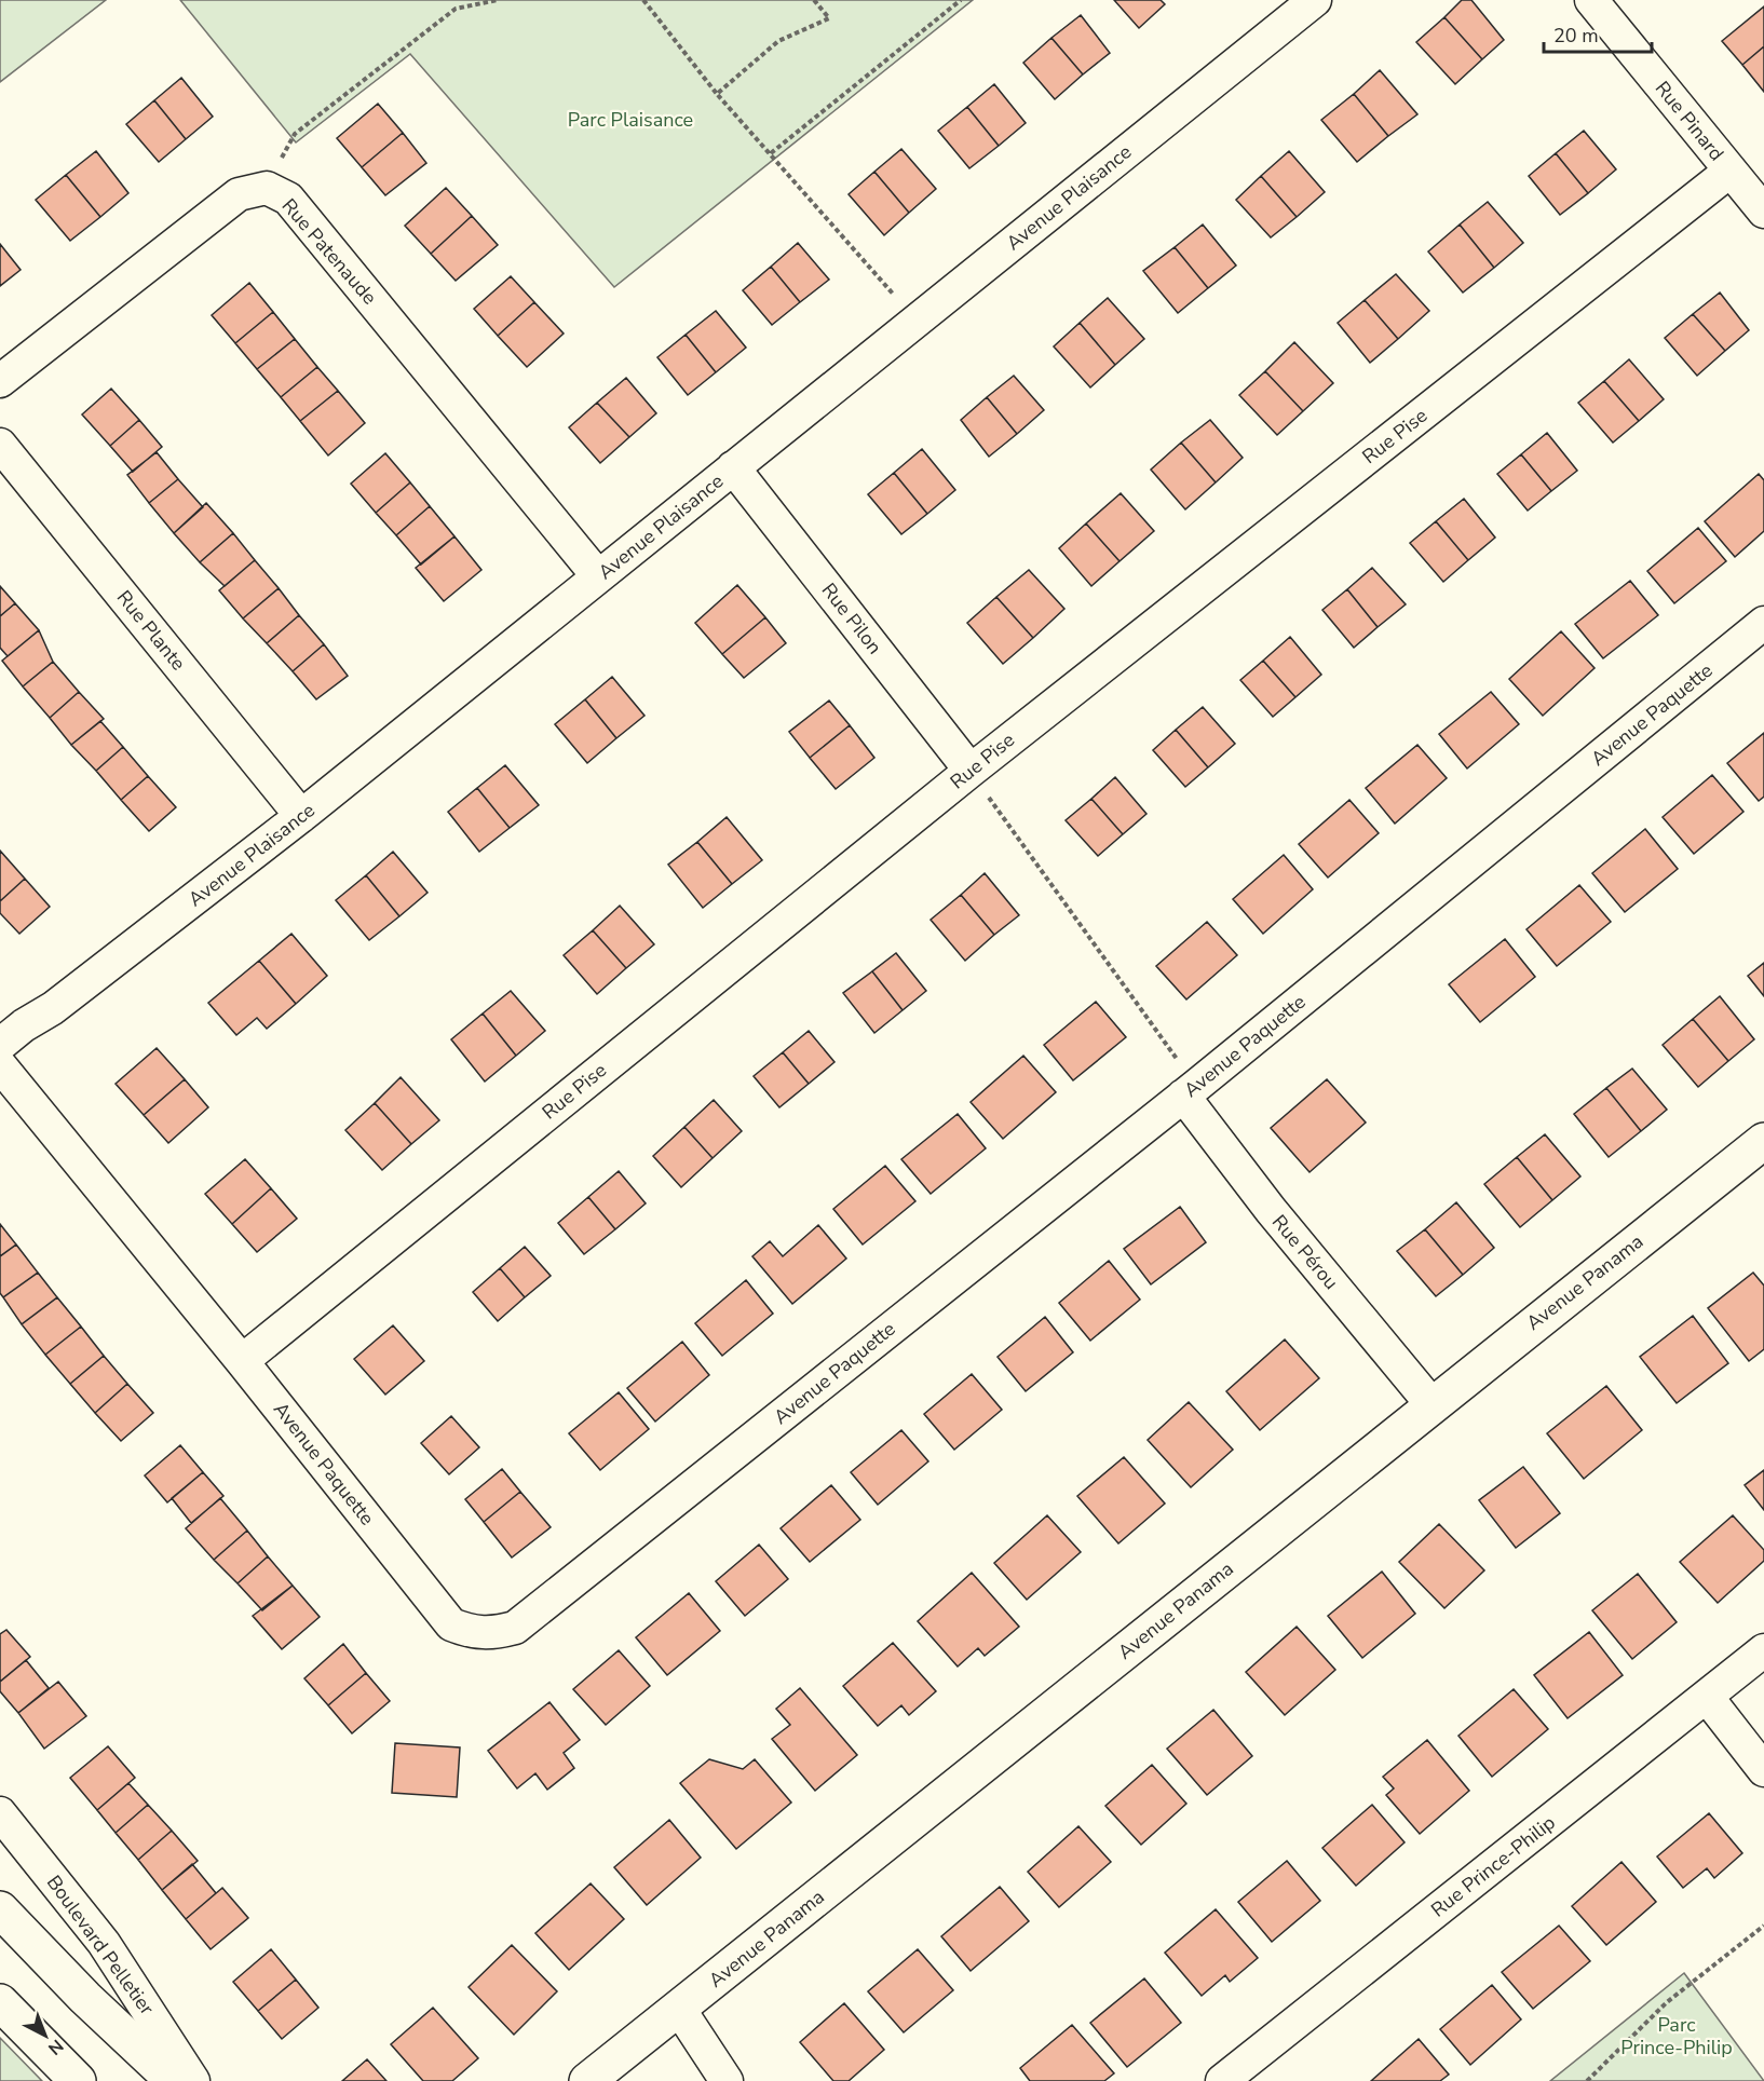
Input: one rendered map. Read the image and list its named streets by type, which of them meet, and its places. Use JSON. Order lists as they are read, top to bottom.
{
  "streets": {
    "street": [
      "Rue Pinard",
      "Avenue Plaisance",
      "Rue Patenaude",
      "Rue Pise",
      "Rue Pilon",
      "Rue Plante",
      "Avenue Paquette",
      "Rue Pérou",
      "Avenue Panama",
      "Rue Prince-Philip",
      "Boulevard Pelletier"
    ]
  },
  "crossings": [
    ["Rue Pinard", "Rue Pise"],
    ["Avenue Plaisance", "Rue Patenaude"],
    ["Avenue Plaisance", "Rue Pilon"],
    ["Avenue Plaisance", "Rue Plante"],
    ["Rue Pise", "Rue Pilon"],
    ["Rue Pise", "Avenue Paquette"],
    ["Avenue Paquette", "Rue Pérou"],
    ["Rue Pérou", "Avenue Panama"]
  ],
  "parks": ["Parc Plaisance", "Parc Prince-Philip"],
  "scale_bar": "20 m",
  "north": "bottom right"
}
